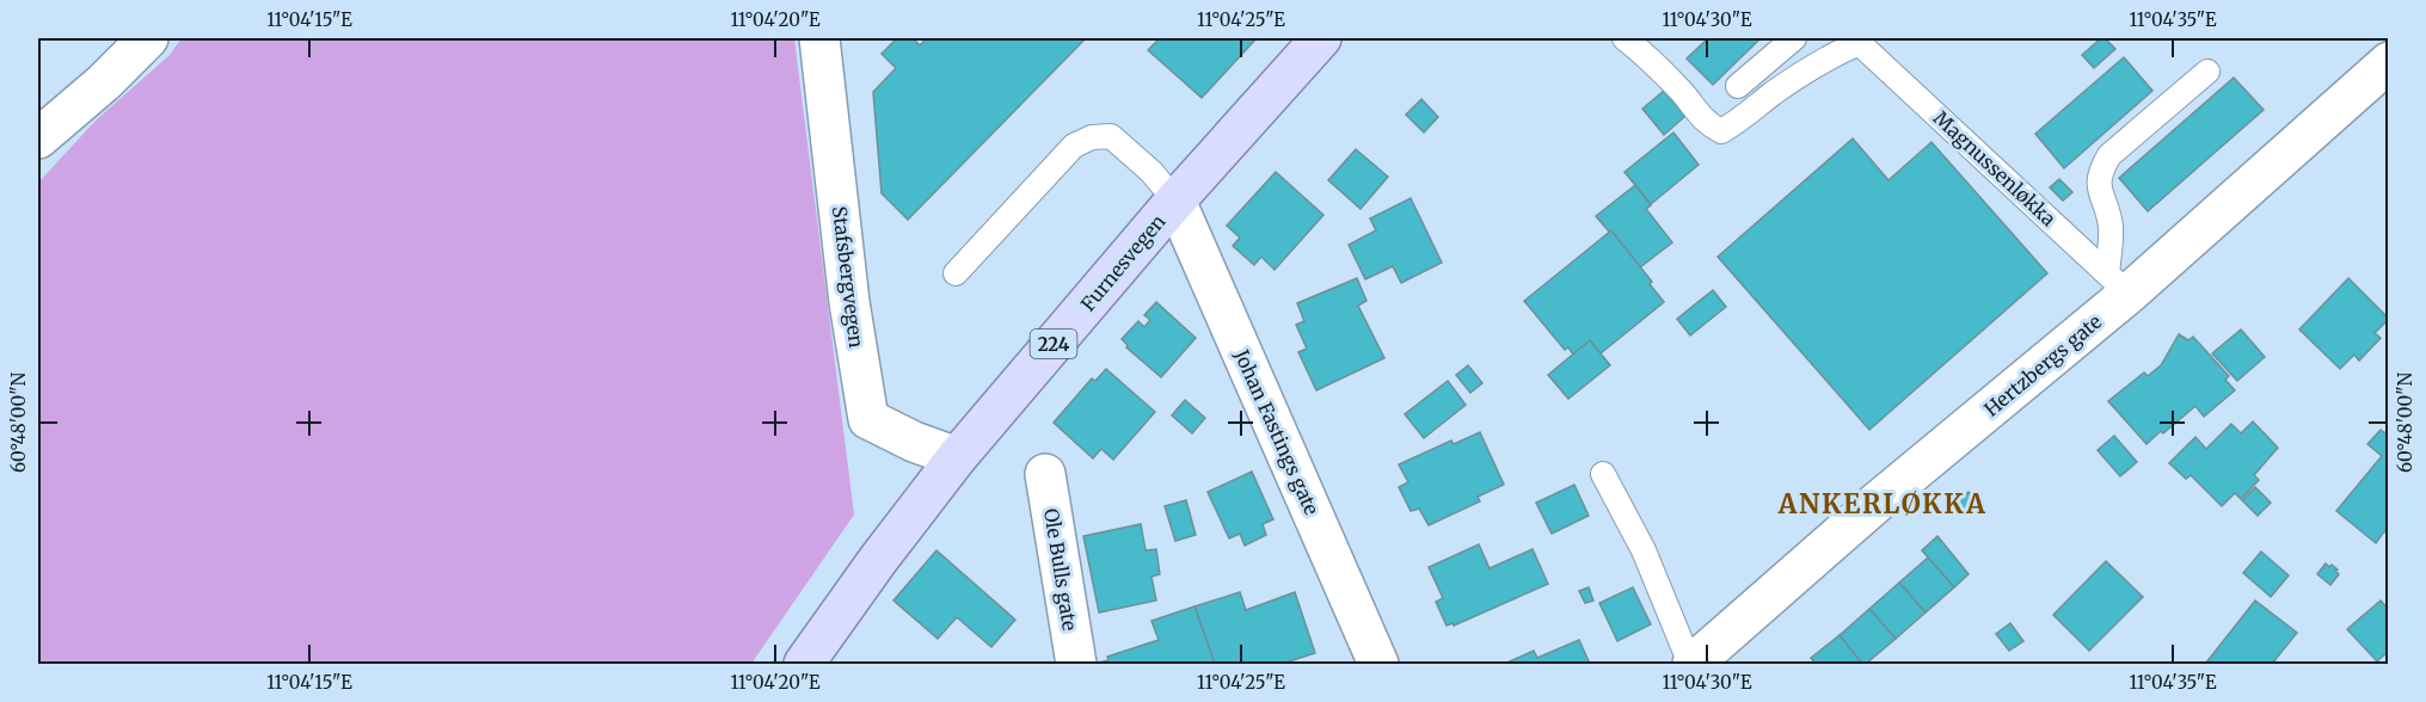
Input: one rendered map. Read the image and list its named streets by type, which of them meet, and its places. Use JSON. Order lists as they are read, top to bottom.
{
  "streets": {
    "main road": ["Furnesvegen", "224"],
    "street": [
      "Stafsbergvegen",
      "Hertzbergs gate",
      "Johan Fastings gate",
      "Ole Bulls gate"
    ],
    "lane": ["Magnussenløkka"]
  },
  "crossings": [
    ["Magnussenløkka", "Hertzbergs gate"],
    ["Furnesvegen", "Stafsbergvegen"],
    ["Furnesvegen", "Johan Fastings gate"]
  ],
  "districts": ["ANKERLØKKA"],
  "coordinates": [
    "11°04'15\"E",
    "11°04'20\"E",
    "11°04'25\"E",
    "11°04'30\"E",
    "11°04'35\"E",
    "60°48'00\"N"
  ]
}
